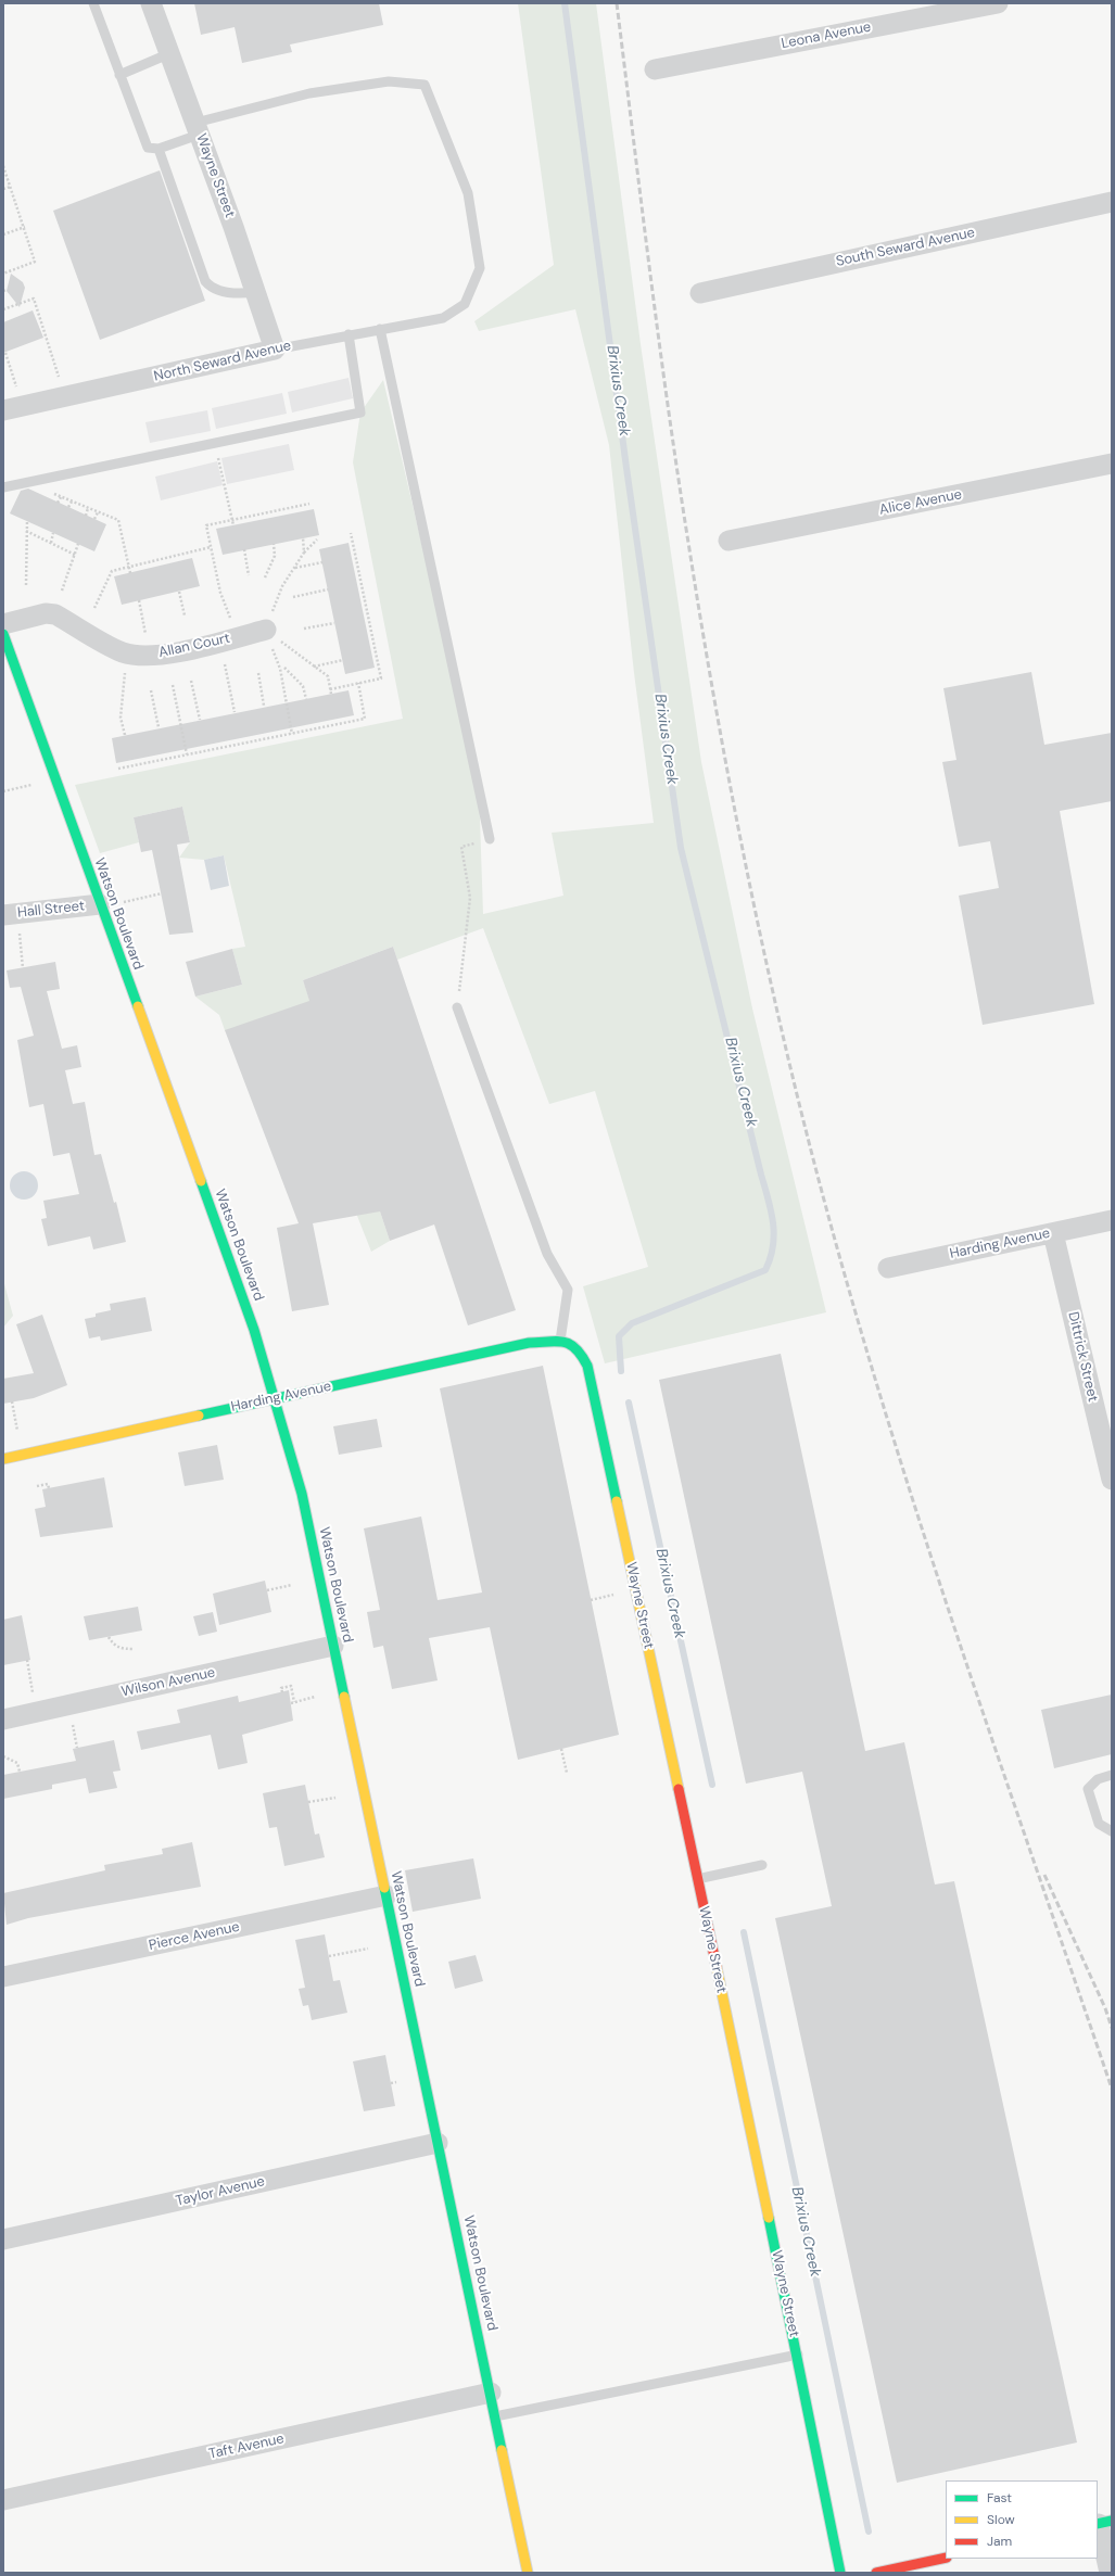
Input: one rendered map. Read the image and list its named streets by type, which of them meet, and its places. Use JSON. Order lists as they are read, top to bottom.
{
  "streets": {
    "street": [
      "Leona Avenue",
      "Wayne Street",
      "South Seward Avenue",
      "North Seward Avenue",
      "Alice Avenue",
      "Allan Court",
      "Hall Street",
      "Watson Boulevard",
      "Harding Avenue",
      "Dittrick Street",
      "Wilson Avenue",
      "Pierce Avenue",
      "Taylor Avenue",
      "Taft Avenue"
    ]
  },
  "crossings": [
    ["Wayne Street", "North Seward Avenue"],
    ["Wayne Street", "Harding Avenue"],
    ["Hall Street", "Watson Boulevard"],
    ["Watson Boulevard", "Harding Avenue"],
    ["Watson Boulevard", "Wilson Avenue"],
    ["Watson Boulevard", "Pierce Avenue"],
    ["Watson Boulevard", "Taylor Avenue"],
    ["Watson Boulevard", "Taft Avenue"],
    ["Harding Avenue", "Dittrick Street"]
  ],
  "water": ["Brixius Creek"],
  "legend": ["Fast", "Slow", "Jam"]
}
